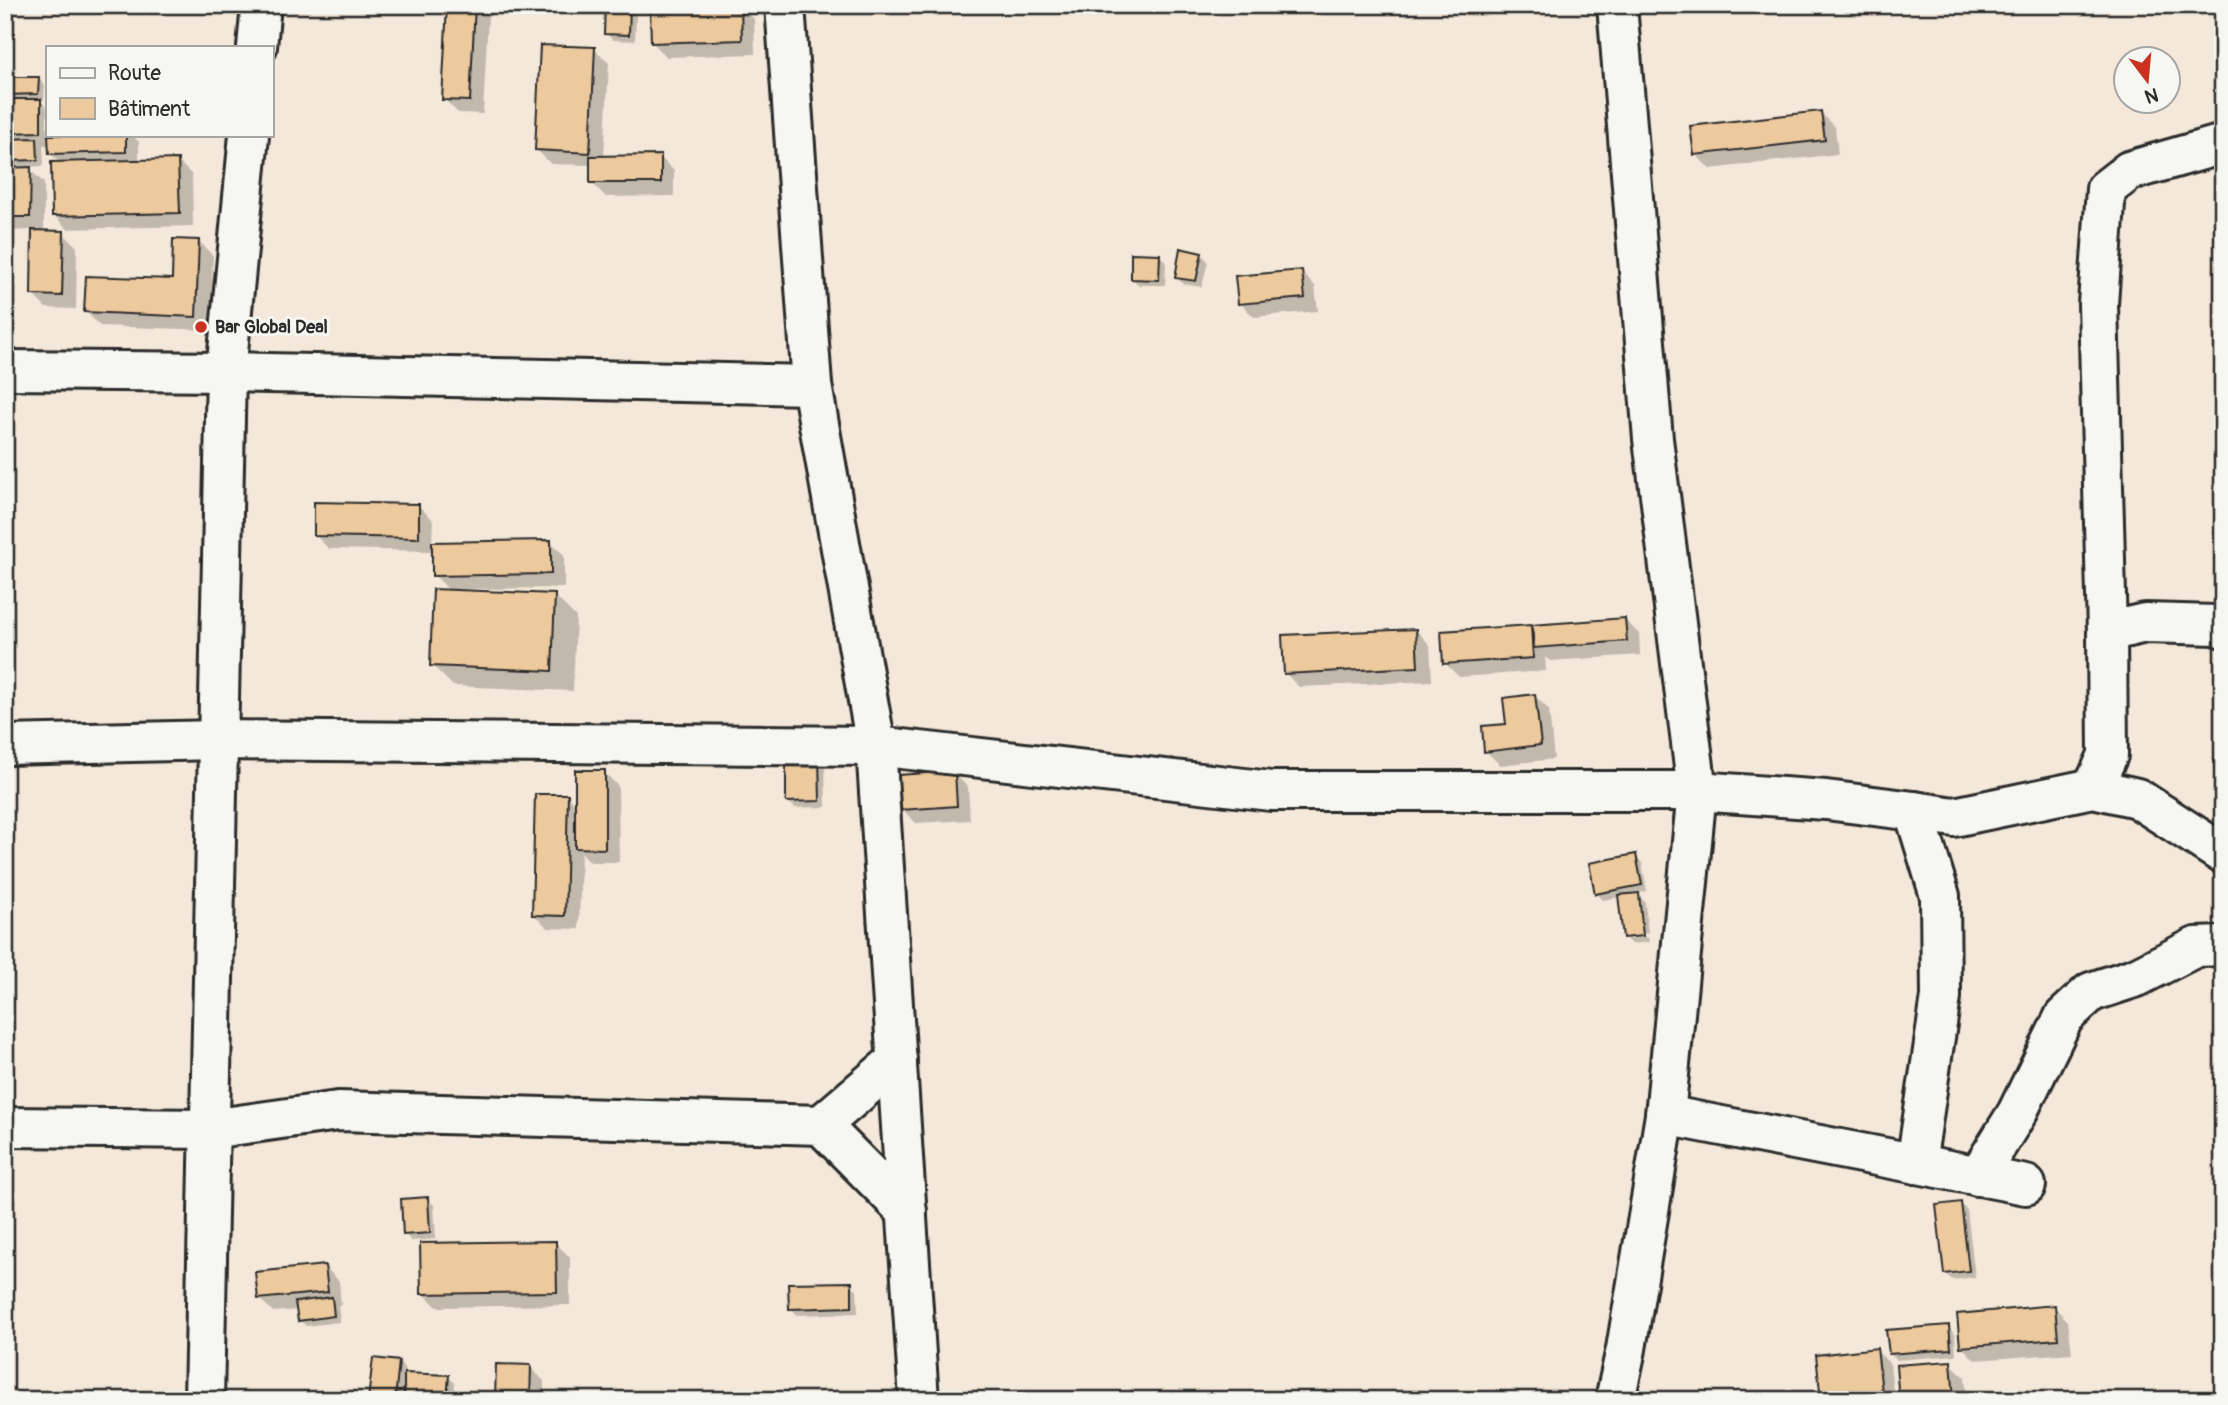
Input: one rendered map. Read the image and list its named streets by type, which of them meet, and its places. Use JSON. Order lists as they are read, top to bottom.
{
  "places": ["Bar Global Deal"],
  "legend": ["Route", "Bâtiment"],
  "north": "bottom"
}
